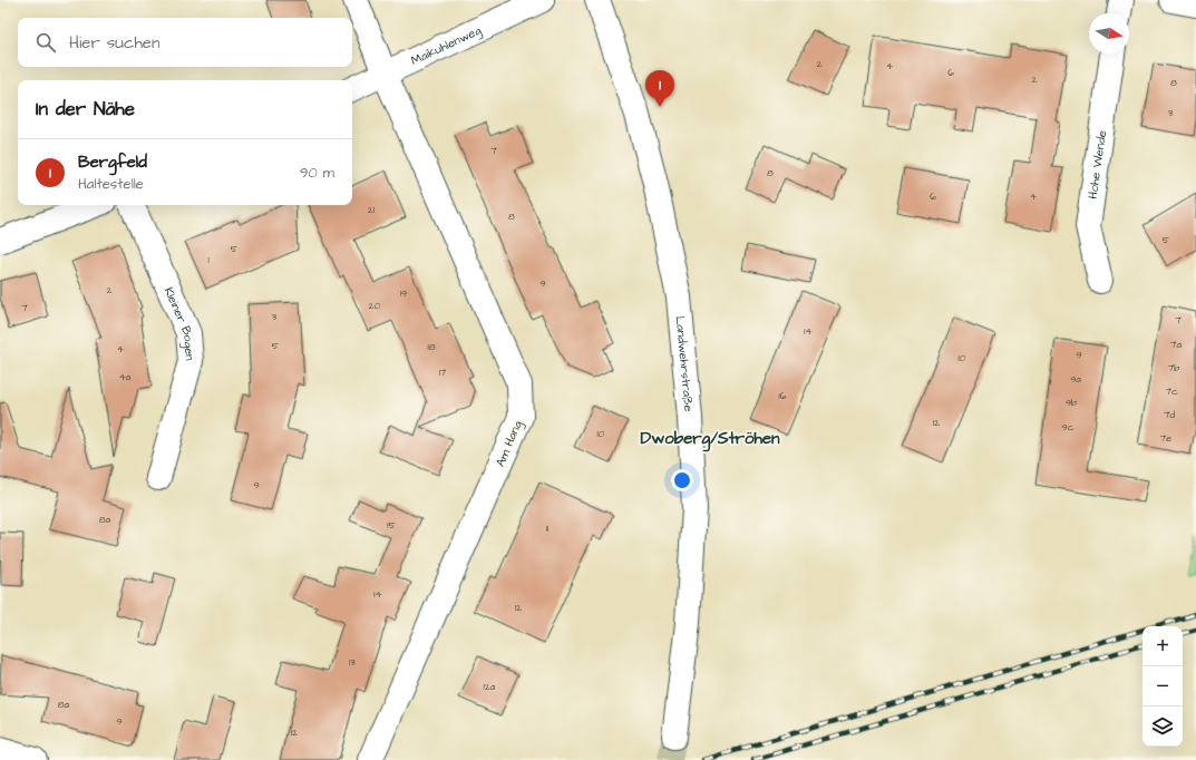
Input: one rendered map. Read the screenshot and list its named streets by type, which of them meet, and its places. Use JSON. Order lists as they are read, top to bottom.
{
  "streets": {
    "street": [
      "Maikuhlenweg",
      "Hohe Wende",
      "Kleiner Bogen",
      "Landwehrstraße",
      "Am Hang"
    ]
  },
  "crossings": [
    ["Maikuhlenweg", "Am Hang"]
  ],
  "districts": ["Dwoberg/Ströhen"],
  "house_numbers": [
    "2",
    "4",
    "6",
    "2",
    "8",
    "3",
    "7",
    "8",
    "6",
    "4",
    "21",
    "8",
    "5",
    "5",
    "1",
    "9",
    "2",
    "19",
    "20",
    "7",
    "3",
    "7",
    "14",
    "7a",
    "5",
    "18",
    "4",
    "9",
    "10",
    "7b",
    "17",
    "4a",
    "9a",
    "7c",
    "16",
    "9b",
    "7d",
    "12",
    "9c",
    "10",
    "7e",
    "9",
    "8a",
    "15",
    "11",
    "14",
    "12",
    "13",
    "12a",
    "8a",
    "9",
    "12"
  ],
  "north": "right",
  "page": {
    "search": "Hier suchen",
    "pins": "1",
    "heading": "In der Nähe",
    "list": [
      {
        "mark": "1",
        "name": "Bergfeld",
        "note": "Haltestelle",
        "value": "90 m"
      }
    ],
    "map_buttons": ["+", "−"]
  }
}
